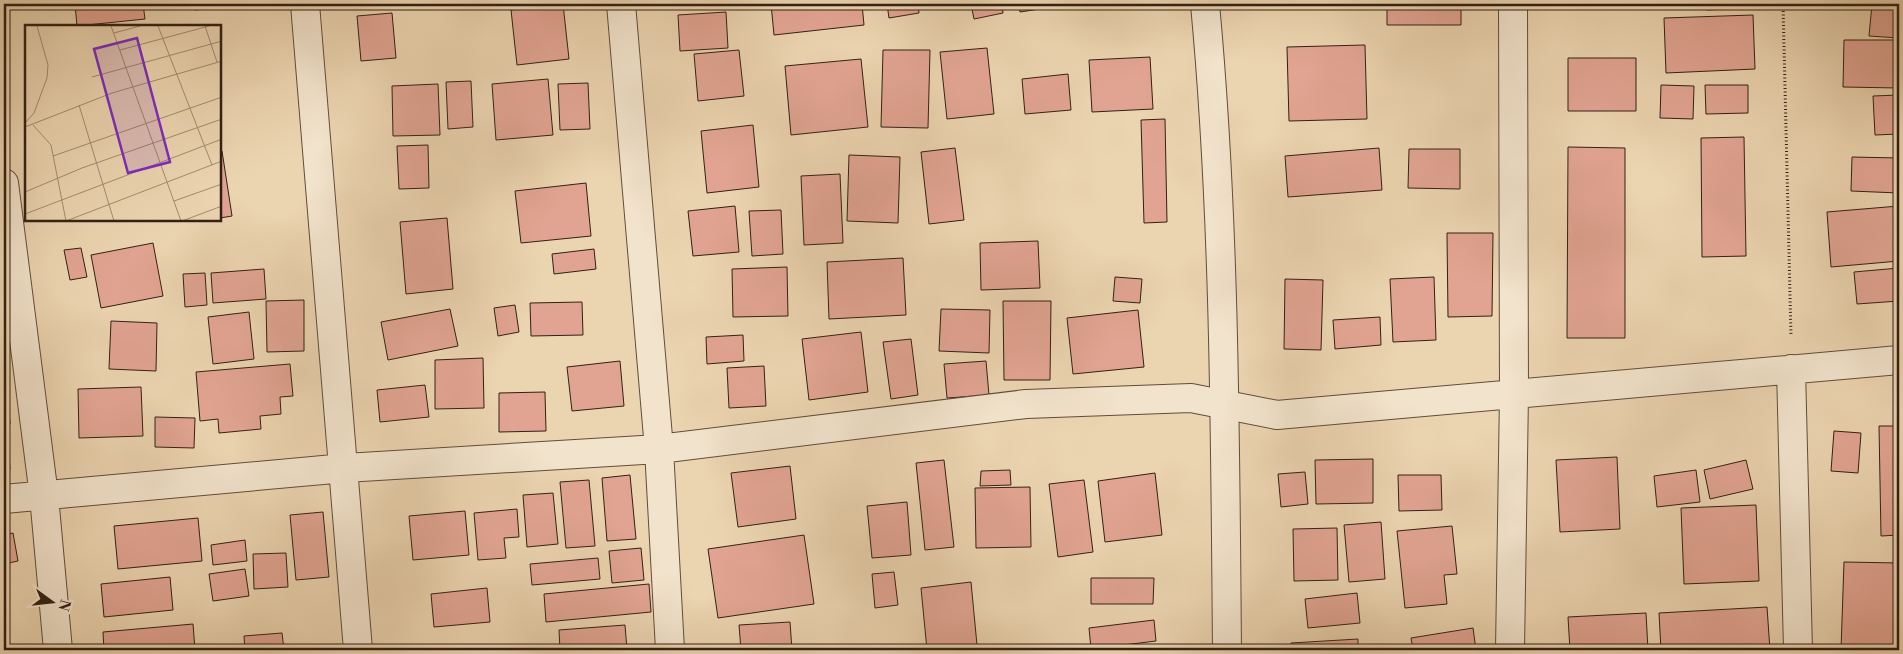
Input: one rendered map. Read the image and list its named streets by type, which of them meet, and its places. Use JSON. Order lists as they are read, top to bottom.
{
  "north": "right"
}
